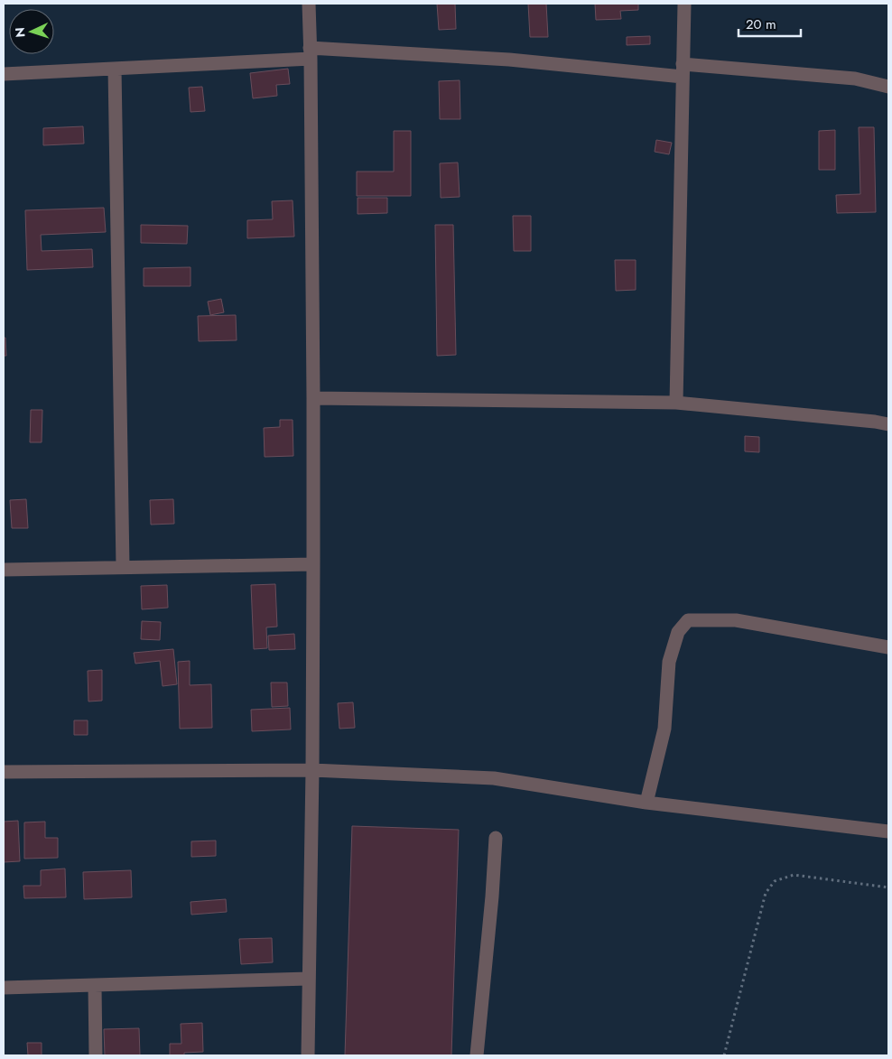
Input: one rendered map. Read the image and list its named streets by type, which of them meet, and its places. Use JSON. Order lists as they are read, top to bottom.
{
  "scale_bar": "20 m",
  "north": "left"
}
